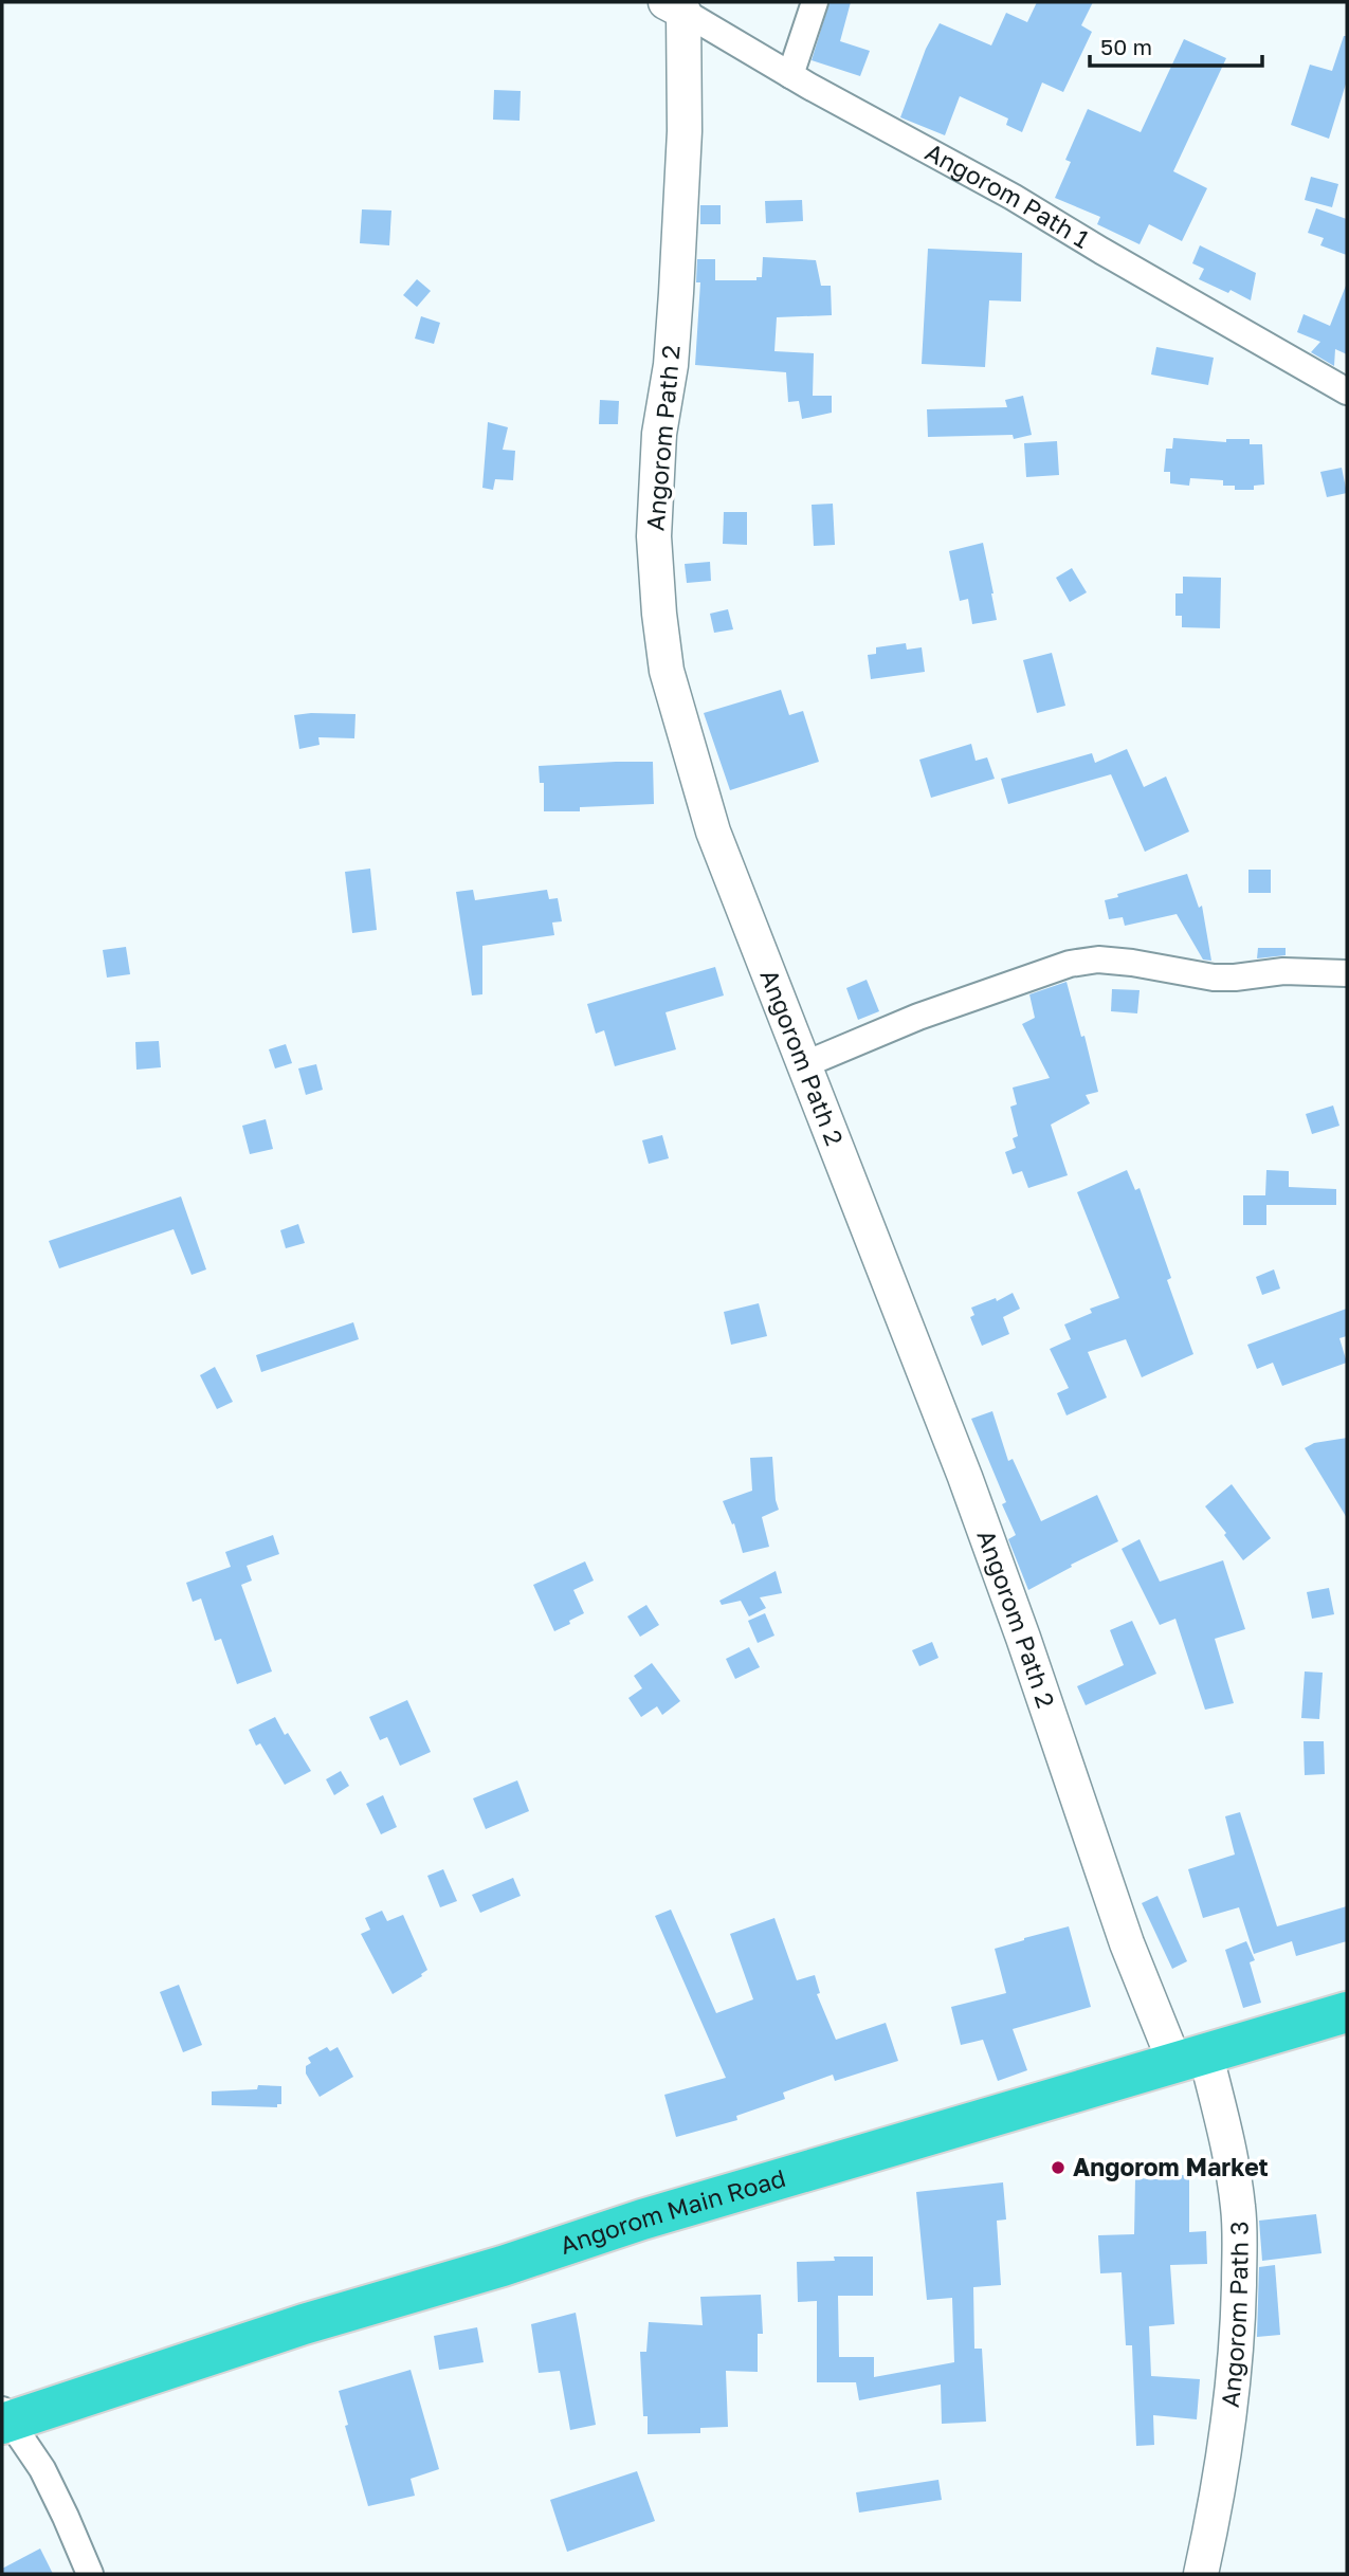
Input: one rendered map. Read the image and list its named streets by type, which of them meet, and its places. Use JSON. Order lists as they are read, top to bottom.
{
  "streets": {
    "highway": ["Angorom Main Road"],
    "street": ["Angorom Path 1", "Angorom Path 2", "Angorom Path 3"]
  },
  "crossings": [
    ["Angorom Path 1", "Angorom Path 2"],
    ["Angorom Path 2", "Angorom Main Road"],
    ["Angorom Path 2", "Angorom Path 3"],
    ["Angorom Main Road", "Angorom Path 3"]
  ],
  "places": ["Angorom Market"],
  "scale_bar": "50 m"
}
